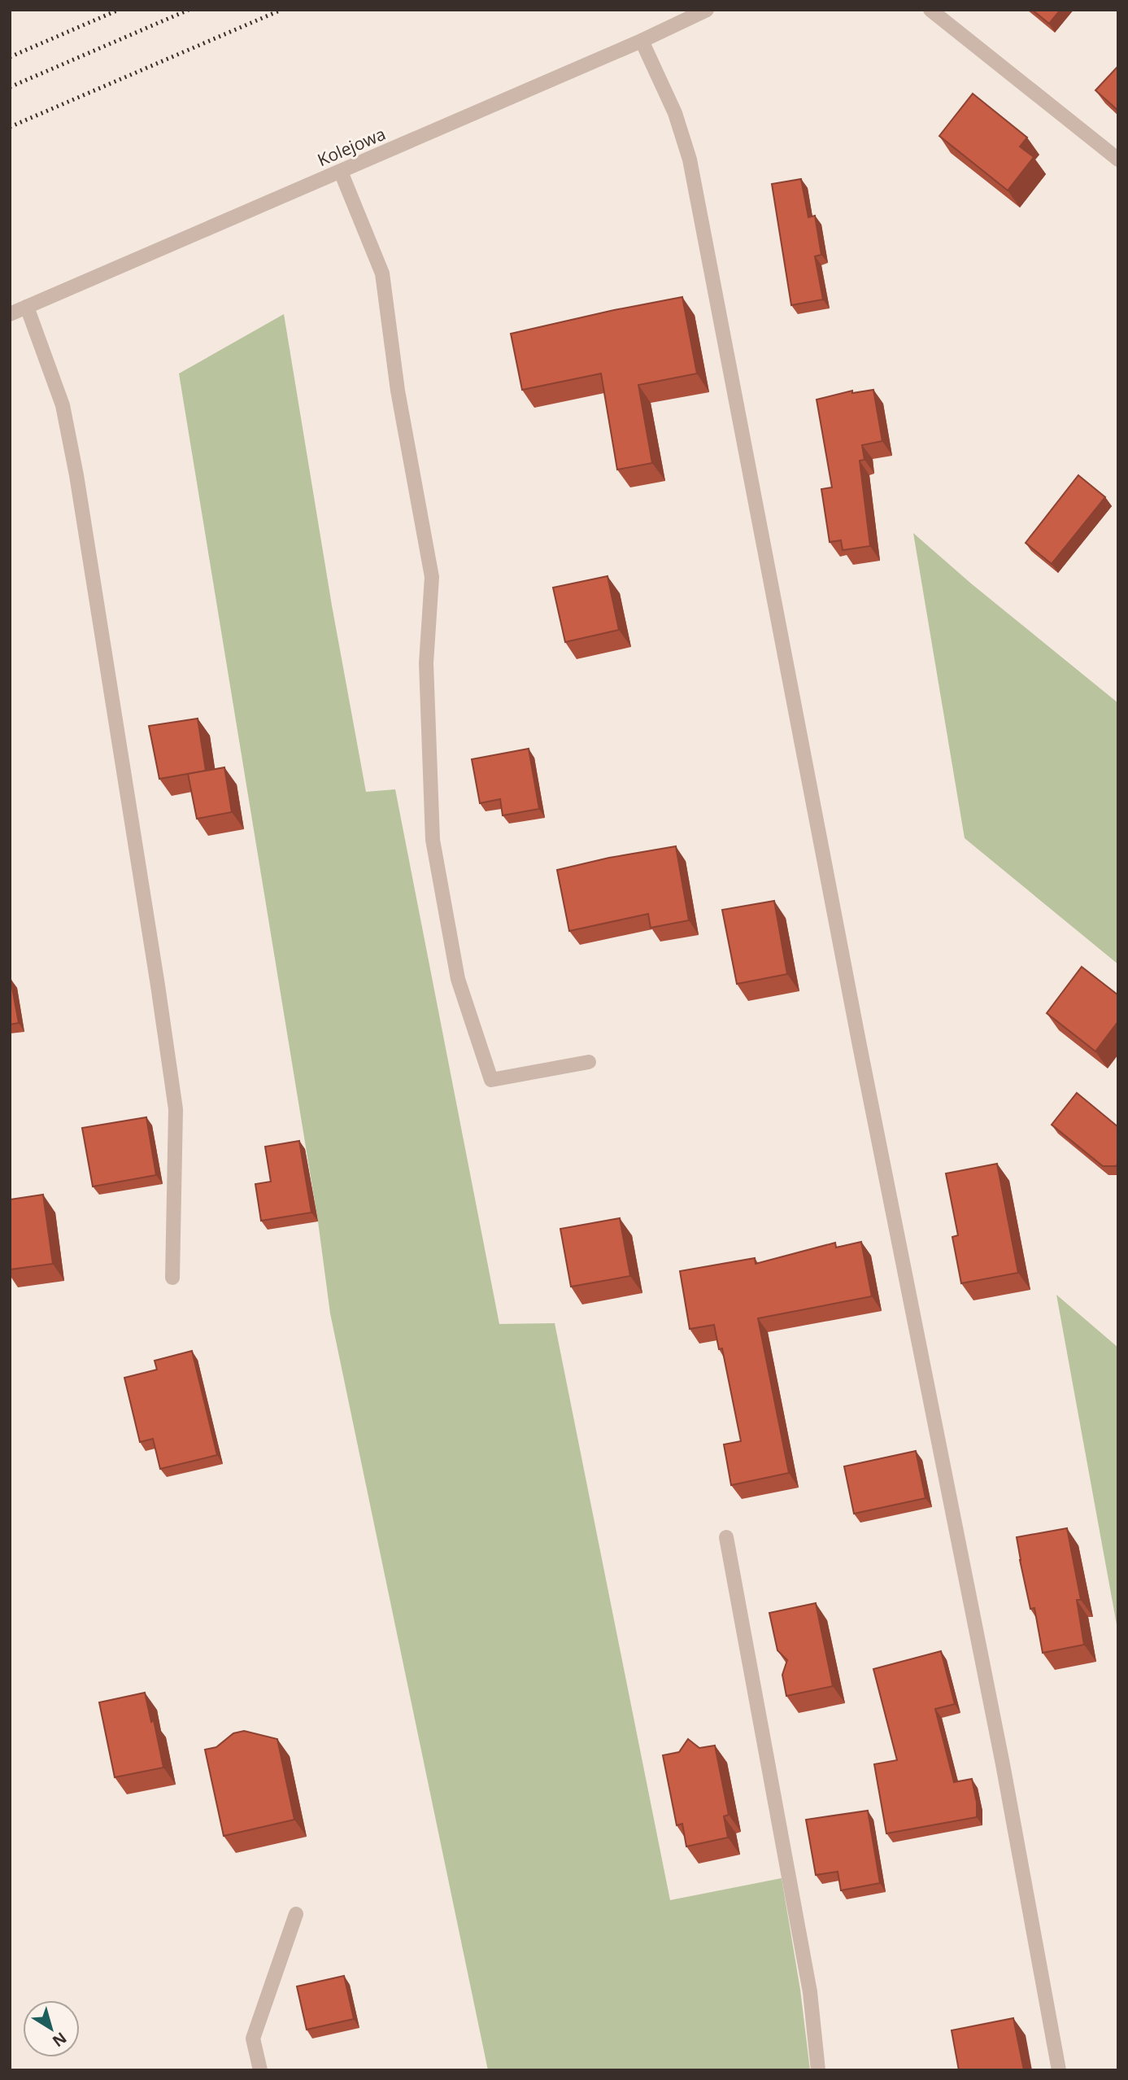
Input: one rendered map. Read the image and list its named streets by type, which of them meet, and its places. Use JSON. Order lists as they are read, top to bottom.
{
  "streets": {
    "street": ["Kolejowa"]
  },
  "north": "bottom right"
}
